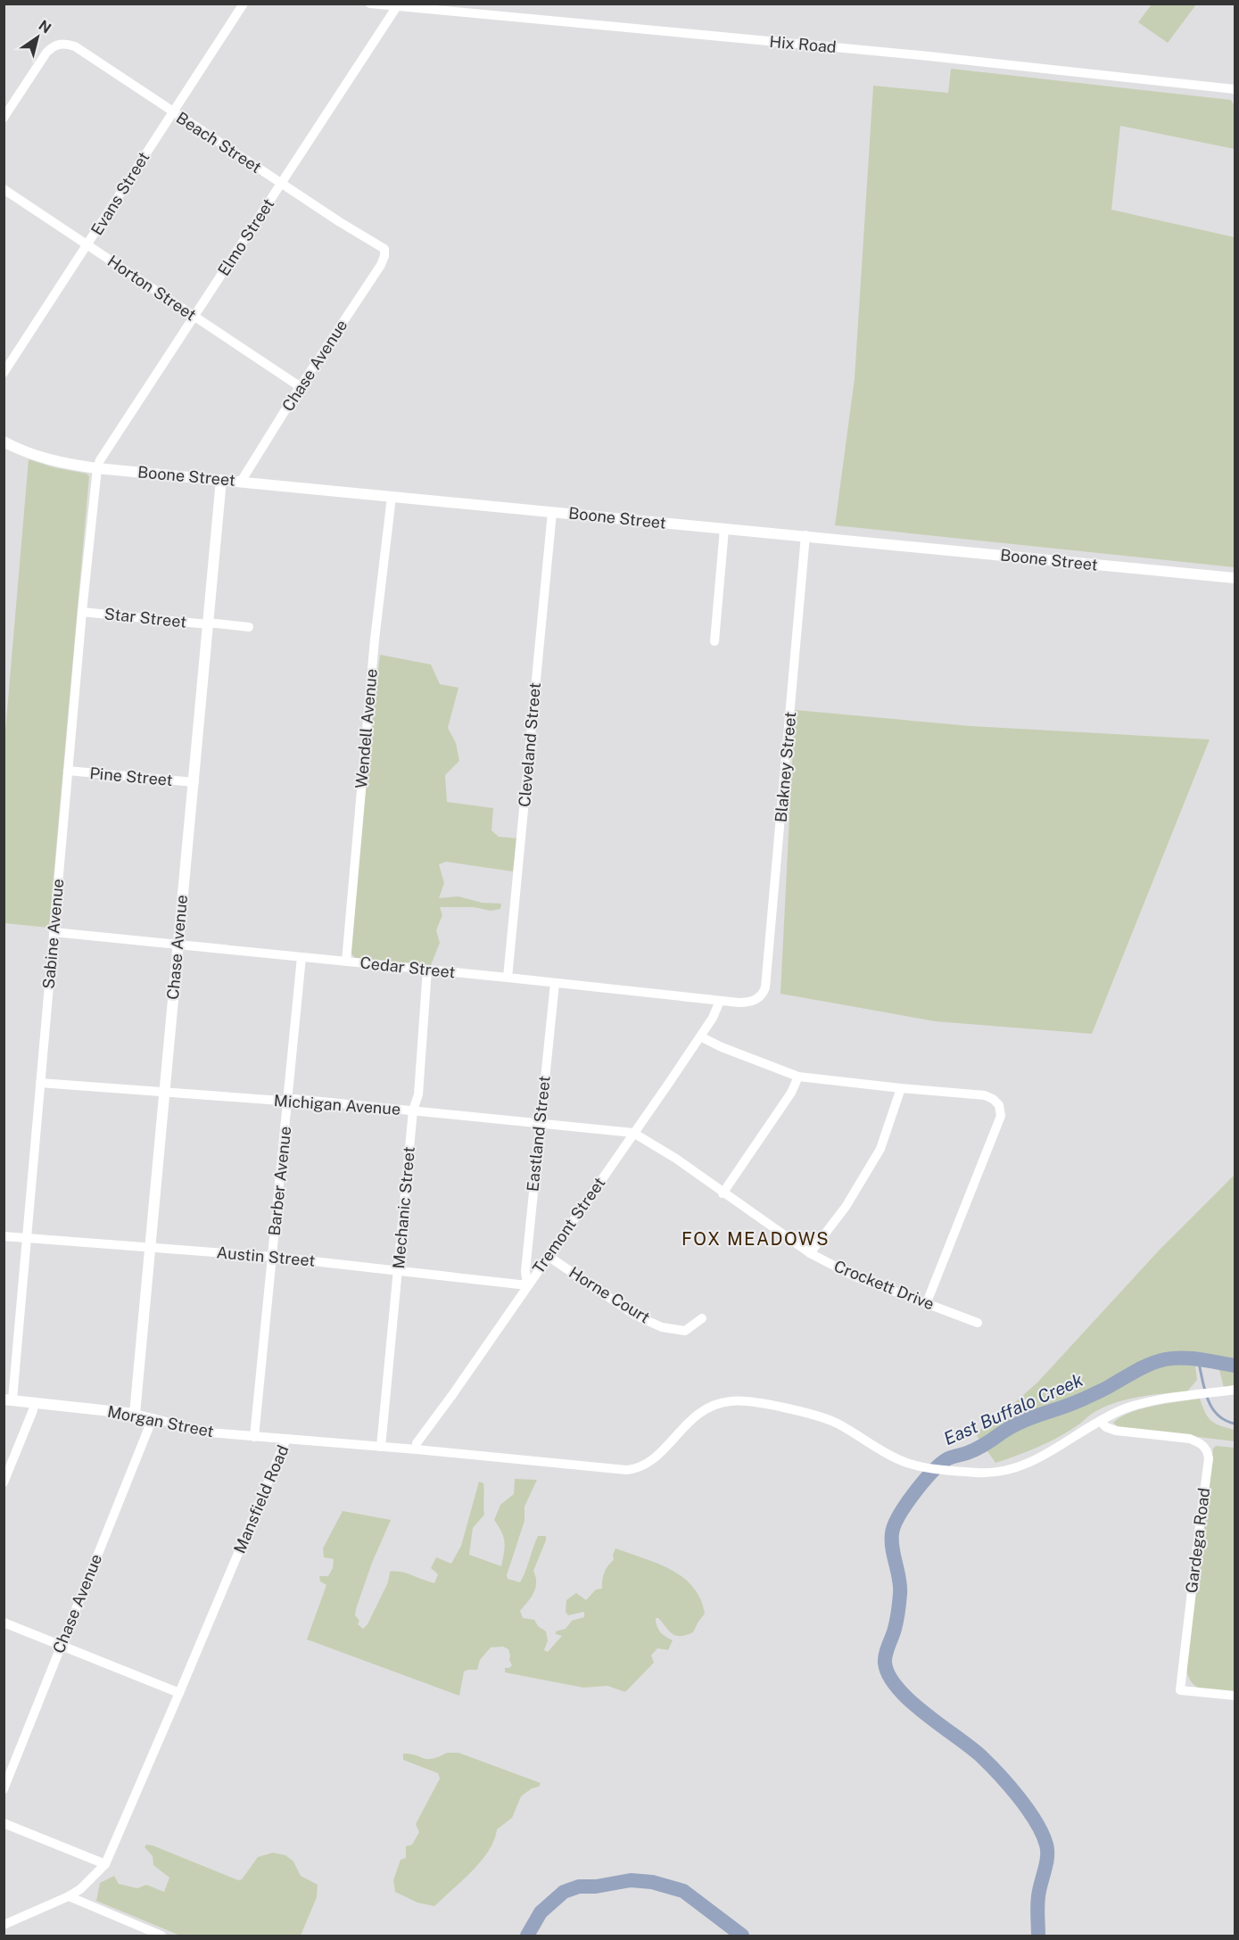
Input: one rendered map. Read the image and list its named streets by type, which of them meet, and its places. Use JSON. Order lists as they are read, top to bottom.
{
  "streets": {
    "street": [
      "Hix Road",
      "Beach Street",
      "Evans Street",
      "Elmo Street",
      "Horton Street",
      "Chase Avenue",
      "Boone Street",
      "Star Street",
      "Wendell Avenue",
      "Cleveland Street",
      "Blakney Street",
      "Pine Street",
      "Sabine Avenue",
      "Cedar Street",
      "Michigan Avenue",
      "Eastland Street",
      "Barber Avenue",
      "Mechanic Street",
      "Tremont Street",
      "Austin Street",
      "Crockett Drive",
      "Horne Court",
      "Morgan Street",
      "Mansfield Road",
      "Gardega Road"
    ]
  },
  "crossings": [
    ["Hix Road", "Elmo Street"],
    ["Beach Street", "Evans Street"],
    ["Beach Street", "Elmo Street"],
    ["Beach Street", "Chase Avenue"],
    ["Evans Street", "Horton Street"],
    ["Elmo Street", "Horton Street"],
    ["Elmo Street", "Boone Street"],
    ["Elmo Street", "Sabine Avenue"],
    ["Horton Street", "Chase Avenue"],
    ["Chase Avenue", "Boone Street"],
    ["Chase Avenue", "Star Street"],
    ["Chase Avenue", "Pine Street"],
    ["Chase Avenue", "Cedar Street"],
    ["Chase Avenue", "Michigan Avenue"],
    ["Chase Avenue", "Austin Street"],
    ["Chase Avenue", "Morgan Street"],
    ["Boone Street", "Wendell Avenue"],
    ["Boone Street", "Cleveland Street"],
    ["Boone Street", "Blakney Street"],
    ["Boone Street", "Sabine Avenue"],
    ["Star Street", "Sabine Avenue"],
    ["Wendell Avenue", "Cedar Street"],
    ["Cleveland Street", "Cedar Street"],
    ["Blakney Street", "Cedar Street"],
    ["Pine Street", "Sabine Avenue"],
    ["Sabine Avenue", "Cedar Street"],
    ["Sabine Avenue", "Michigan Avenue"],
    ["Sabine Avenue", "Austin Street"],
    ["Sabine Avenue", "Morgan Street"],
    ["Cedar Street", "Eastland Street"],
    ["Cedar Street", "Barber Avenue"],
    ["Cedar Street", "Mechanic Street"],
    ["Cedar Street", "Tremont Street"],
    ["Michigan Avenue", "Eastland Street"],
    ["Michigan Avenue", "Barber Avenue"],
    ["Michigan Avenue", "Mechanic Street"],
    ["Michigan Avenue", "Tremont Street"],
    ["Michigan Avenue", "Crockett Drive"],
    ["Eastland Street", "Tremont Street"],
    ["Eastland Street", "Austin Street"],
    ["Barber Avenue", "Austin Street"],
    ["Barber Avenue", "Morgan Street"],
    ["Mechanic Street", "Austin Street"],
    ["Mechanic Street", "Mansfield Road"],
    ["Tremont Street", "Austin Street"],
    ["Tremont Street", "Crockett Drive"],
    ["Tremont Street", "Horne Court"],
    ["Tremont Street", "Mansfield Road"],
    ["Morgan Street", "Mansfield Road"],
    ["Mansfield Road", "Gardega Road"]
  ],
  "districts": ["FOX MEADOWS"],
  "water": ["East Buffalo Creek"],
  "north": "top right"
}
